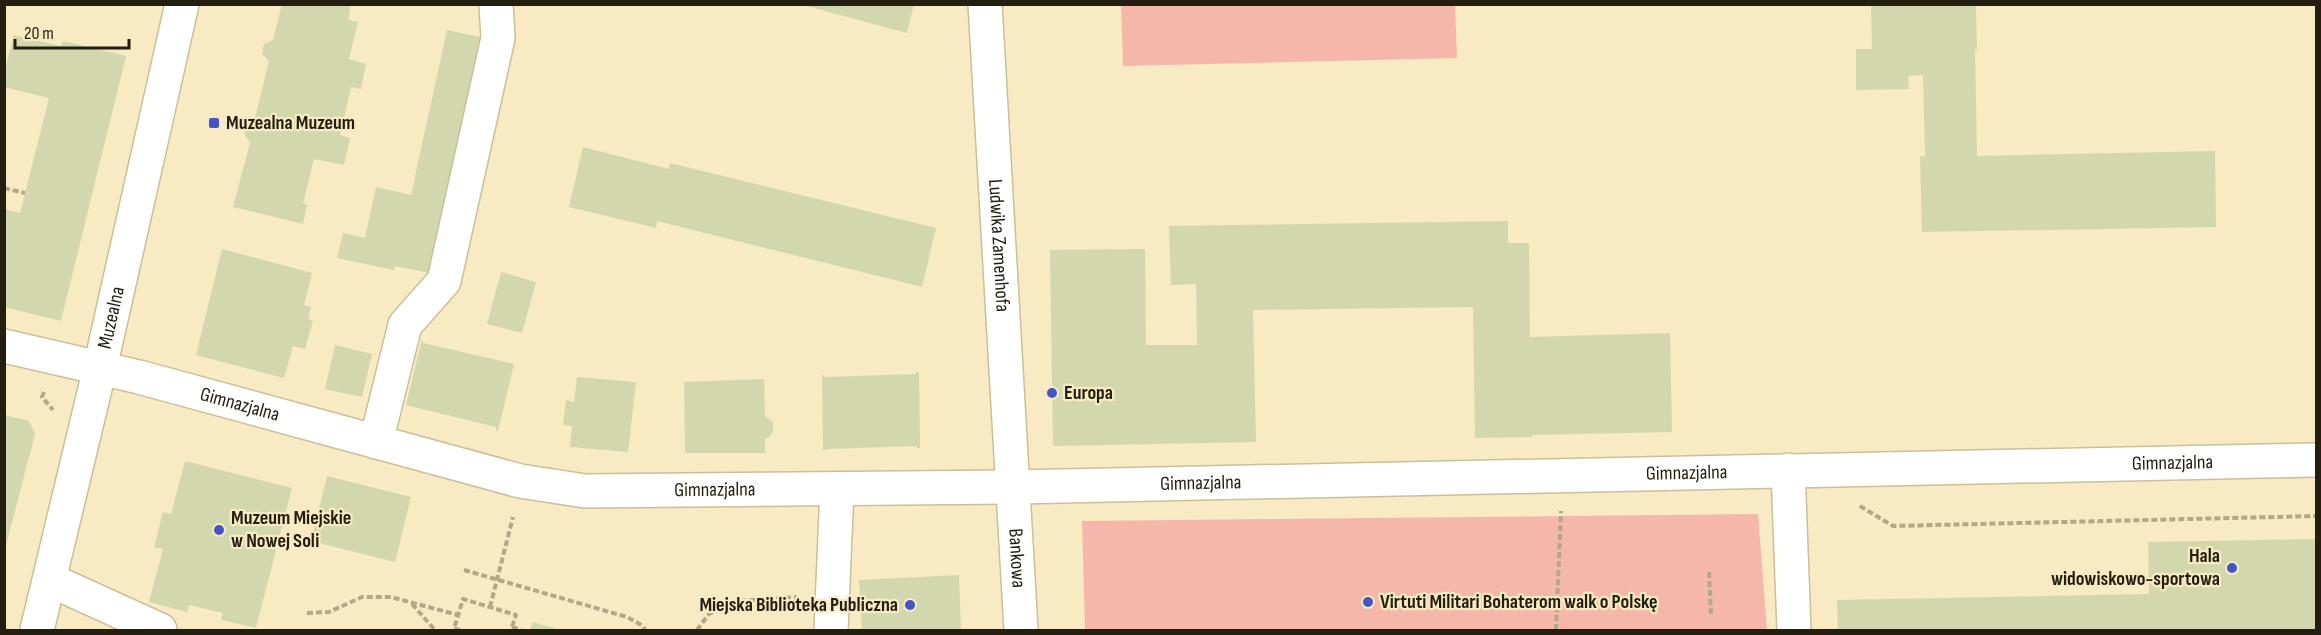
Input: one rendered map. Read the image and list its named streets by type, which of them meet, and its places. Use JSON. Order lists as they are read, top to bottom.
{
  "streets": {
    "street": [
      "Ludwika Zamenhofa",
      "Muzealna",
      "Gimnazjalna",
      "Bankowa"
    ]
  },
  "crossings": [
    ["Ludwika Zamenhofa", "Gimnazjalna"],
    ["Ludwika Zamenhofa", "Bankowa"],
    ["Muzealna", "Gimnazjalna"],
    ["Gimnazjalna", "Bankowa"]
  ],
  "places": {
    "transit": ["Muzealna Muzeum"],
    "other": [
      "Europa",
      "Muzeum Miejskie w Nowej Soli",
      "Hala widowiskowo-sportowa",
      "Virtuti Militari Bohaterom walk o Polskę",
      "Miejska Biblioteka Publiczna"
    ]
  },
  "scale_bar": "20 m"
}
